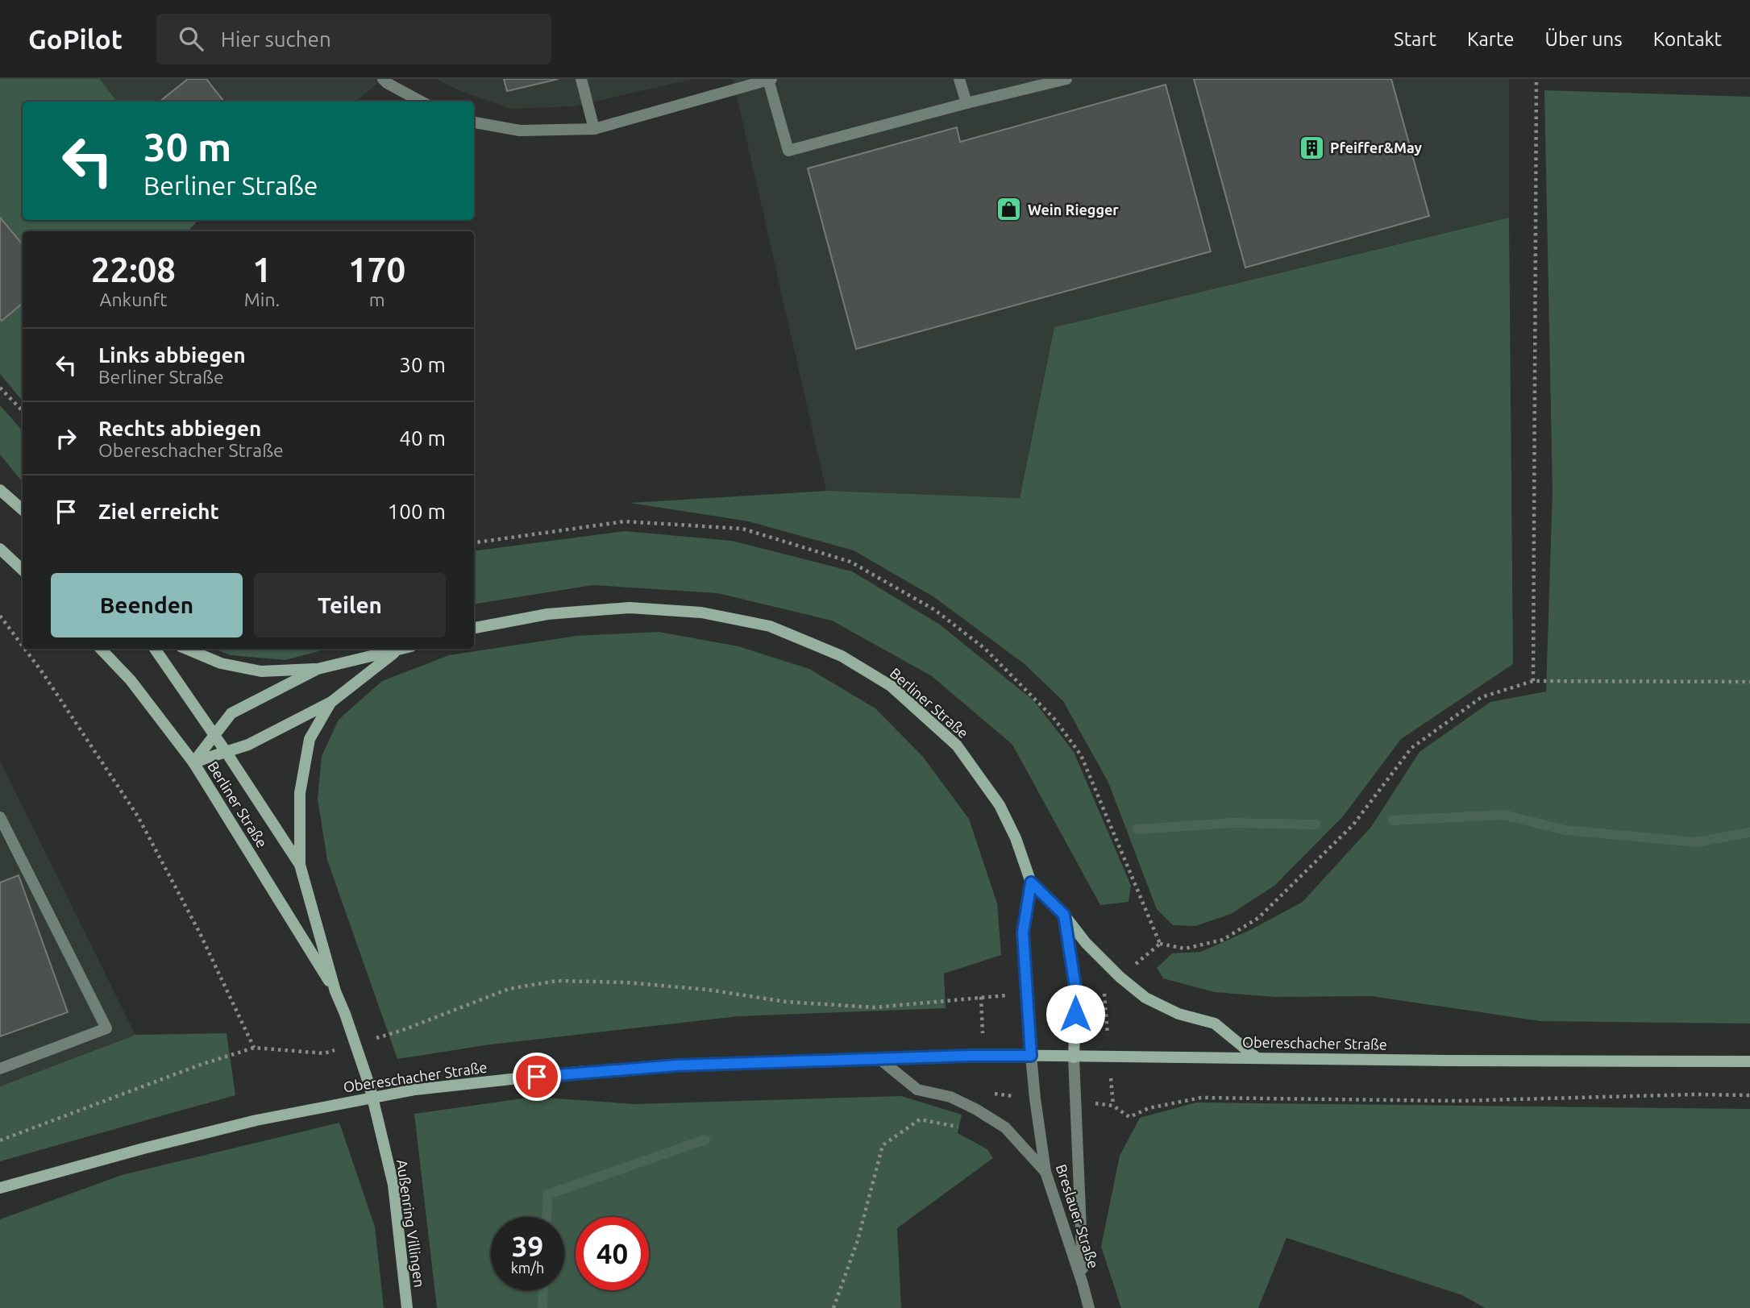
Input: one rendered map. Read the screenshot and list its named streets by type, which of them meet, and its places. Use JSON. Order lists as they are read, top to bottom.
{
  "streets": {
    "street": [
      "Berliner Straße",
      "Obereschacher Straße",
      "Breslauer Straße",
      "Außenring Villingen"
    ]
  },
  "crossings": [
    ["Berliner Straße", "Obereschacher Straße"],
    ["Berliner Straße", "Breslauer Straße"],
    ["Berliner Straße", "Außenring Villingen"],
    ["Obereschacher Straße", "Breslauer Straße"]
  ],
  "places": {
    "building": ["Pfeiffer&May"],
    "shop": ["Wein Riegger"]
  },
  "page": {
    "header": "GoPilot",
    "search": "Hier suchen",
    "nav": [
      "Start",
      "Karte",
      "Über uns",
      "Kontakt"
    ],
    "turn": ["30 m", "Berliner Straße"],
    "eta": [
      "22:08",
      "Ankunft",
      "1",
      "Min.",
      "170",
      "m"
    ],
    "list": [
      {
        "name": "Links abbiegen",
        "note": "Berliner Straße",
        "value": "30 m"
      },
      {
        "name": "Rechts abbiegen",
        "note": "Obereschacher Straße",
        "value": "40 m"
      },
      {
        "name": "Ziel erreicht",
        "value": "100 m"
      }
    ],
    "buttons": ["Beenden", "Teilen"],
    "speed": "39 km/h",
    "limit": "40"
  }
}
